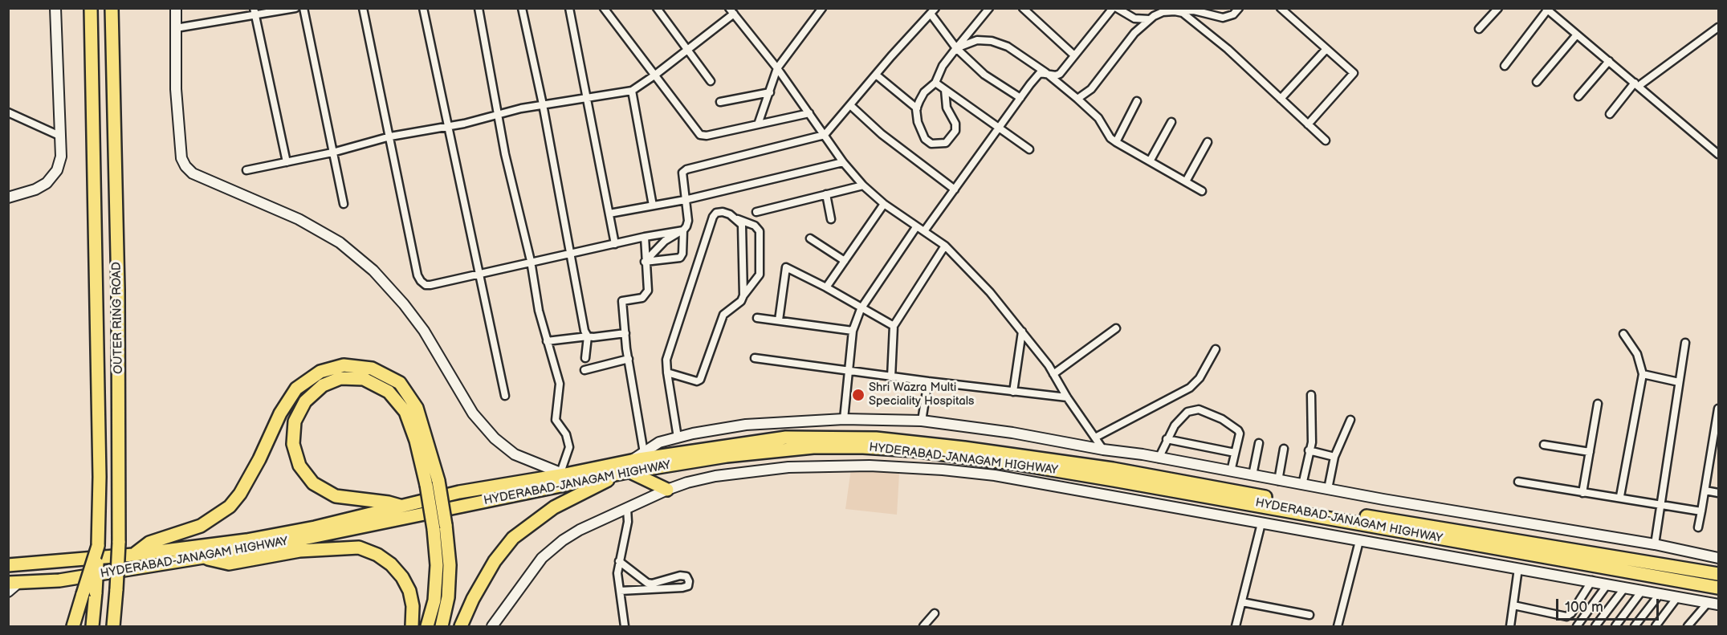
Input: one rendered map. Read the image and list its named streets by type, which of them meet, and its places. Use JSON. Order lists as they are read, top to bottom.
{
  "streets": {
    "highway": ["OUTER RING ROAD", "HYDERABAD-JANAGAM HIGHWAY"]
  },
  "places": ["Shri Wazra Multi Speciality Hospitals"],
  "scale_bar": "100 m"
}
